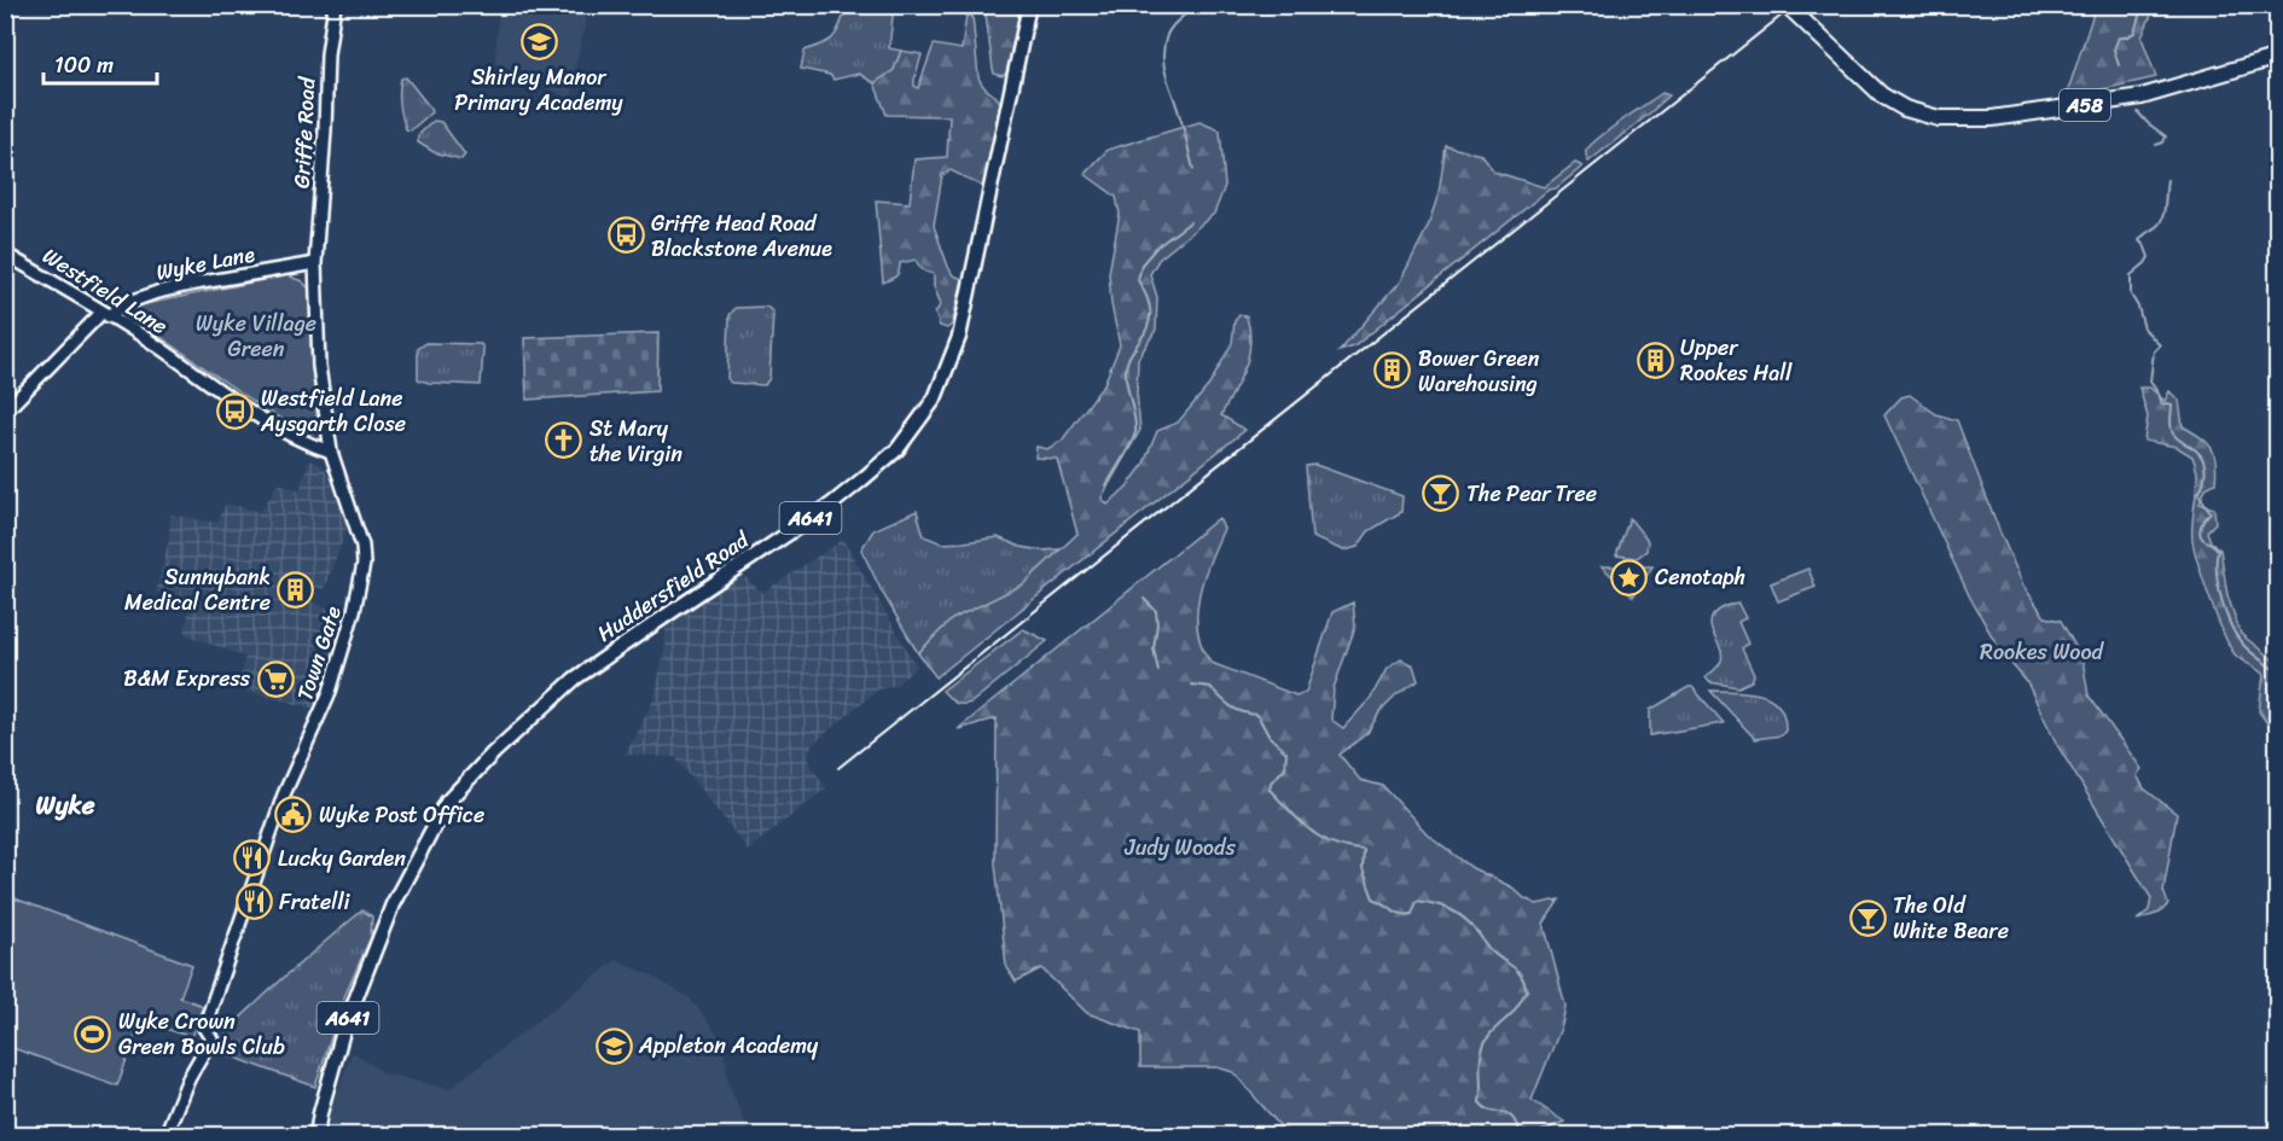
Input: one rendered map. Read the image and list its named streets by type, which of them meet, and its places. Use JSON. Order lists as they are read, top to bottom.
{
  "streets": {
    "highway": ["A58"],
    "main road": [
      "Griffe Road",
      "Wyke Lane",
      "Westfield Lane",
      "A641",
      "Huddersfield Road",
      "Town Gate"
    ]
  },
  "crossings": [
    ["Griffe Road", "Wyke Lane"],
    ["Griffe Road", "Town Gate"],
    ["Wyke Lane", "Westfield Lane"],
    ["Wyke Lane", "Town Gate"],
    ["Westfield Lane", "Town Gate"]
  ],
  "districts": ["Wyke"],
  "parks": ["Wyke Village Green", "Rookes Wood", "Judy Woods"],
  "places": {
    "school or university": ["Shirley Manor Primary Academy", "Appleton Academy"],
    "bus stop": ["Griffe Head Road Blackstone Avenue", "Westfield Lane Aysgarth Close"],
    "building": ["Upper Rookes Hall", "Bower Green Warehousing", "Sunnybank Medical Centre"],
    "church": ["St Mary the Virgin"],
    "bar": ["The Pear Tree", "The Old White Beare"],
    "place": ["Cenotaph"],
    "supermarket": ["B&M Express"],
    "public building": ["Wyke Post Office"],
    "restaurant": ["Lucky Garden", "Fratelli"],
    "sports": ["Wyke Crown Green Bowls Club"]
  },
  "scale_bar": "100 m"
}
